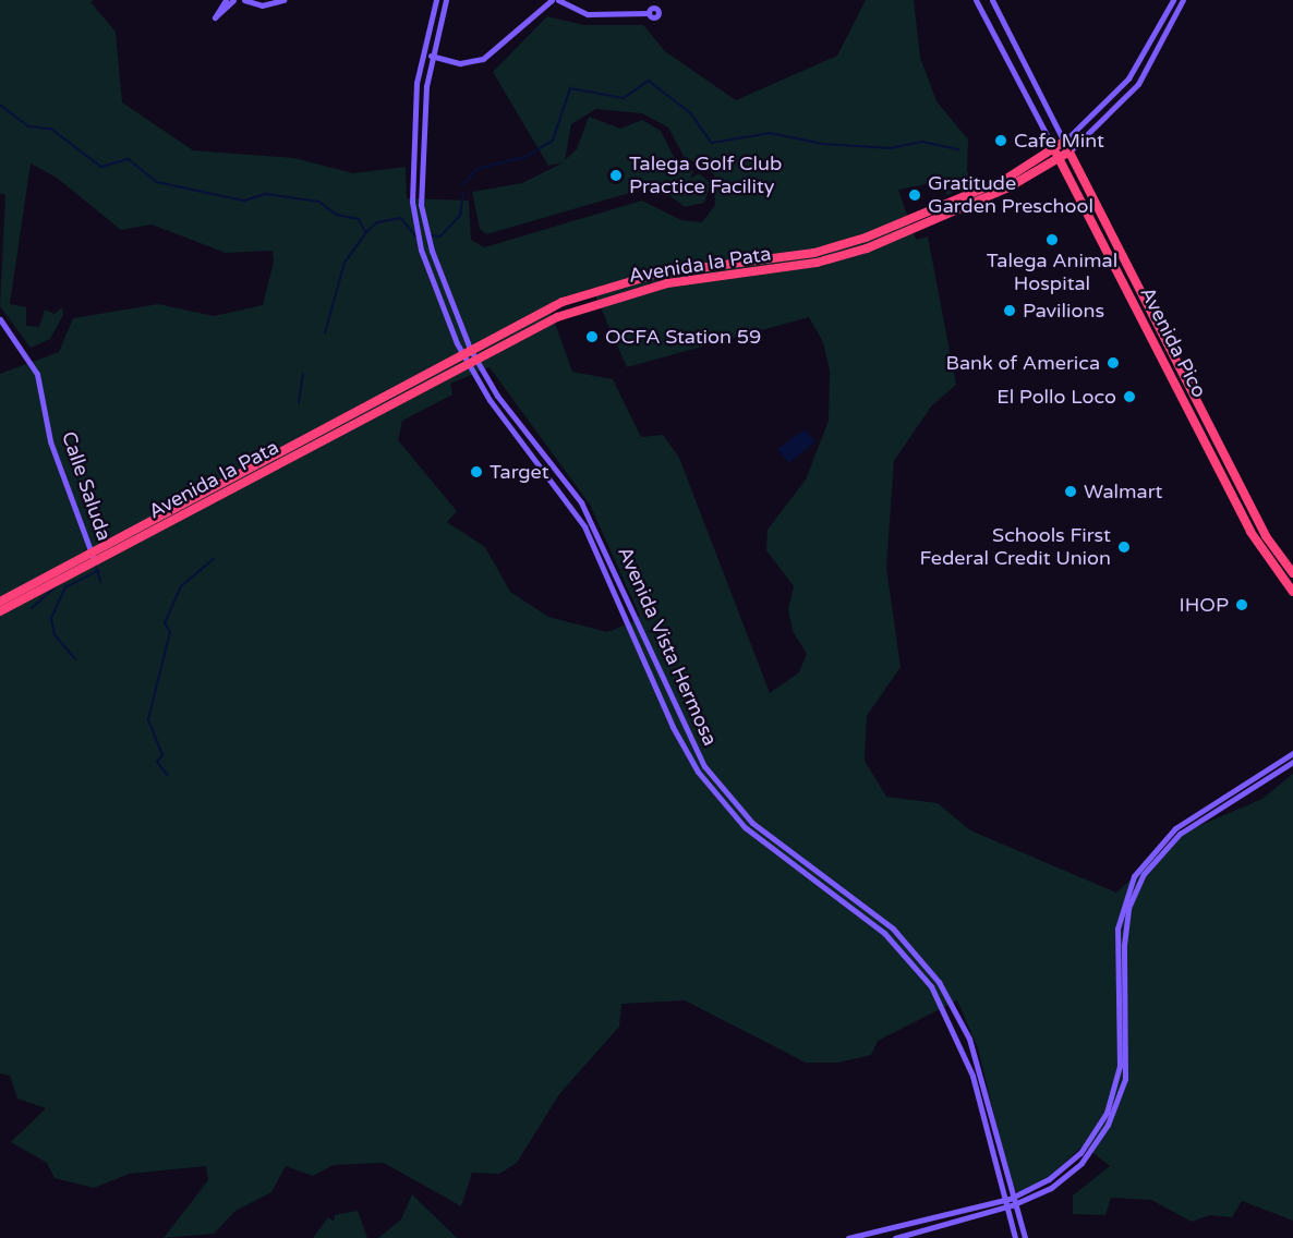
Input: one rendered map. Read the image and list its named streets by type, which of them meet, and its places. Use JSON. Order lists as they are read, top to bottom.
{
  "streets": {
    "highway": ["Avenida la Pata", "Avenida Pico"],
    "main road": ["Calle Saluda", "Avenida Vista Hermosa"]
  },
  "crossings": [
    ["Avenida la Pata", "Avenida Pico"],
    ["Avenida la Pata", "Calle Saluda"],
    ["Avenida la Pata", "Avenida Vista Hermosa"]
  ],
  "places": [
    "Cafe Mint",
    "Talega Golf Club Practice Facility",
    "Gratitude Garden Preschool",
    "Talega Animal Hospital",
    "Pavilions",
    "OCFA Station 59",
    "Bank of America",
    "El Pollo Loco",
    "Target",
    "Walmart",
    "Schools First Federal Credit Union",
    "IHOP"
  ]
}
